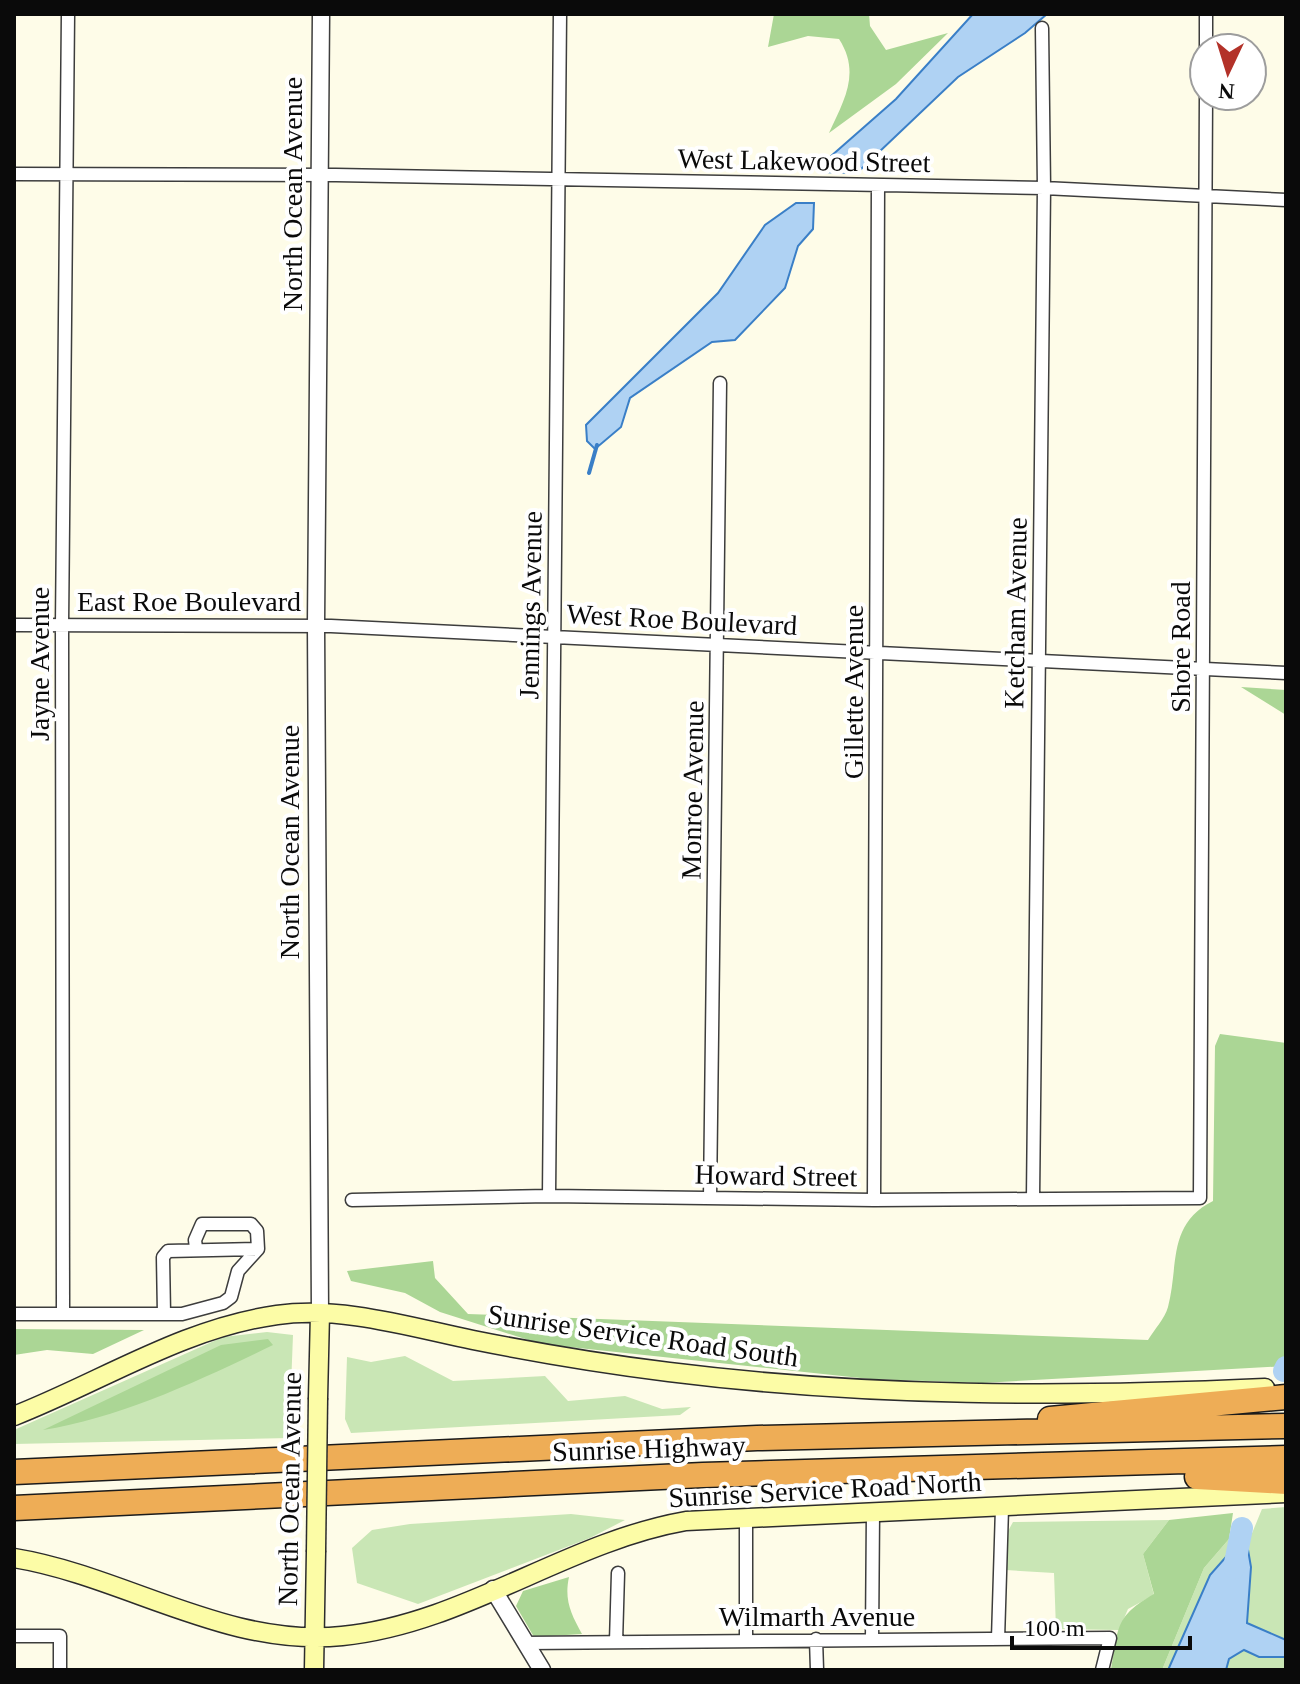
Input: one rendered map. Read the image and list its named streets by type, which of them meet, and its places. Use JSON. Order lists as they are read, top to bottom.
{
  "streets": {
    "highway": ["Sunrise Highway"],
    "main road": ["North Ocean Avenue", "Sunrise Service Road South", "Sunrise Service Road North"],
    "street": [
      "West Lakewood Street",
      "East Roe Boulevard",
      "Jennings Avenue",
      "Ketcham Avenue",
      "West Roe Boulevard",
      "Shore Road",
      "Jayne Avenue",
      "Gillette Avenue",
      "Monroe Avenue",
      "Howard Street",
      "Wilmarth Avenue"
    ]
  },
  "crossings": [
    ["West Lakewood Street", "North Ocean Avenue"],
    ["West Lakewood Street", "Jennings Avenue"],
    ["West Lakewood Street", "Ketcham Avenue"],
    ["West Lakewood Street", "Shore Road"],
    ["West Lakewood Street", "Jayne Avenue"],
    ["West Lakewood Street", "Gillette Avenue"],
    ["North Ocean Avenue", "East Roe Boulevard"],
    ["North Ocean Avenue", "West Roe Boulevard"],
    ["North Ocean Avenue", "Sunrise Service Road South"],
    ["North Ocean Avenue", "Sunrise Service Road North"],
    ["East Roe Boulevard", "West Roe Boulevard"],
    ["East Roe Boulevard", "Jayne Avenue"],
    ["Jennings Avenue", "West Roe Boulevard"],
    ["Jennings Avenue", "Howard Street"],
    ["Ketcham Avenue", "West Roe Boulevard"],
    ["Ketcham Avenue", "Howard Street"],
    ["West Roe Boulevard", "Shore Road"],
    ["West Roe Boulevard", "Gillette Avenue"],
    ["West Roe Boulevard", "Monroe Avenue"],
    ["Shore Road", "Howard Street"],
    ["Gillette Avenue", "Howard Street"],
    ["Monroe Avenue", "Howard Street"]
  ],
  "scale_bar": "100 m",
  "north": "bottom"
}
